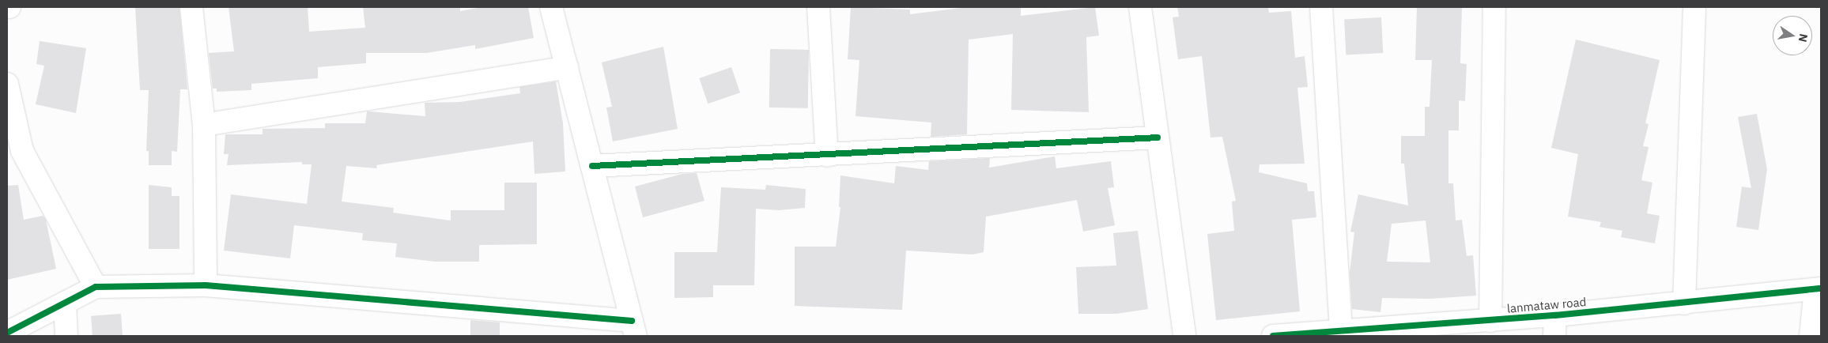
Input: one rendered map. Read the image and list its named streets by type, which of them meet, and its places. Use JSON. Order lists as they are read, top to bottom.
{
  "streets": {
    "street": ["lanmataw road"]
  },
  "north": "right"
}
